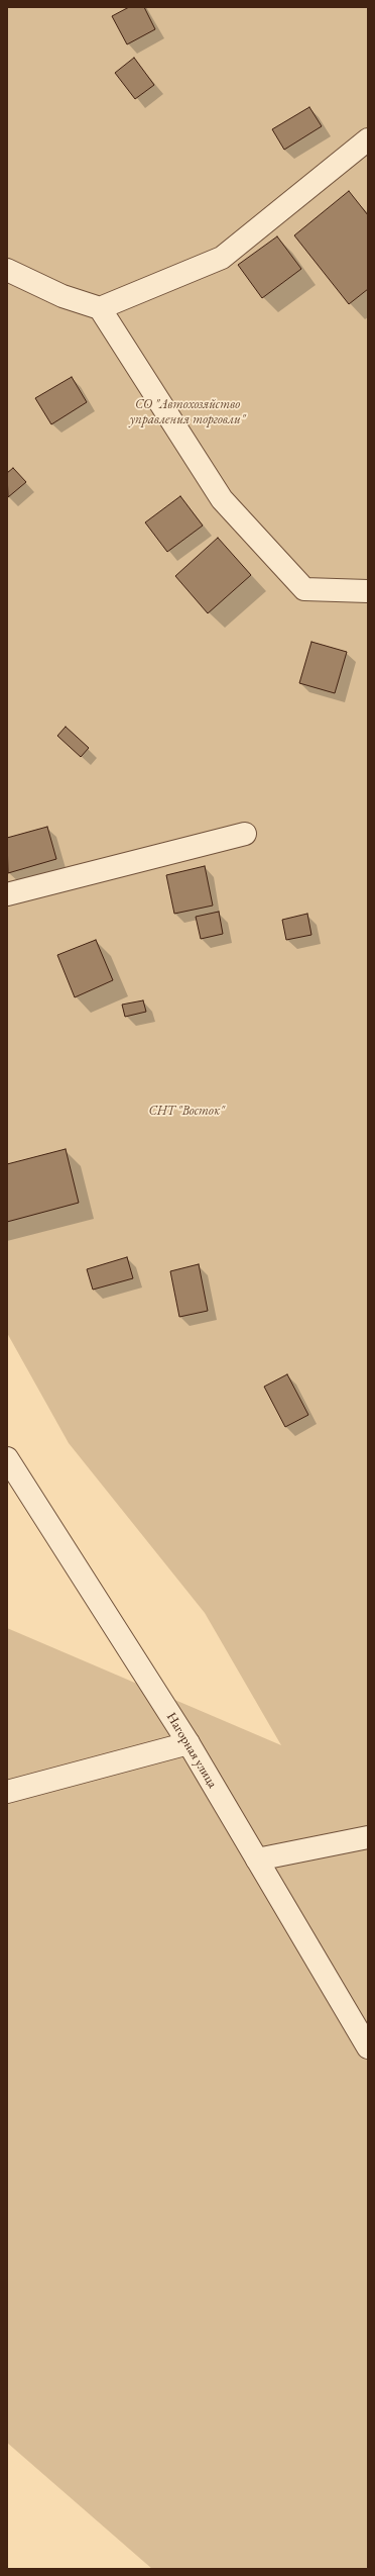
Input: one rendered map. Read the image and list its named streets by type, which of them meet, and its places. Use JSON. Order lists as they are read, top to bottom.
{
  "streets": {
    "street": ["Нагорная улица"]
  },
  "parks": ["СО \"Автохозяйство управления торговли\"", "СНТ \"Восток\""]
}
